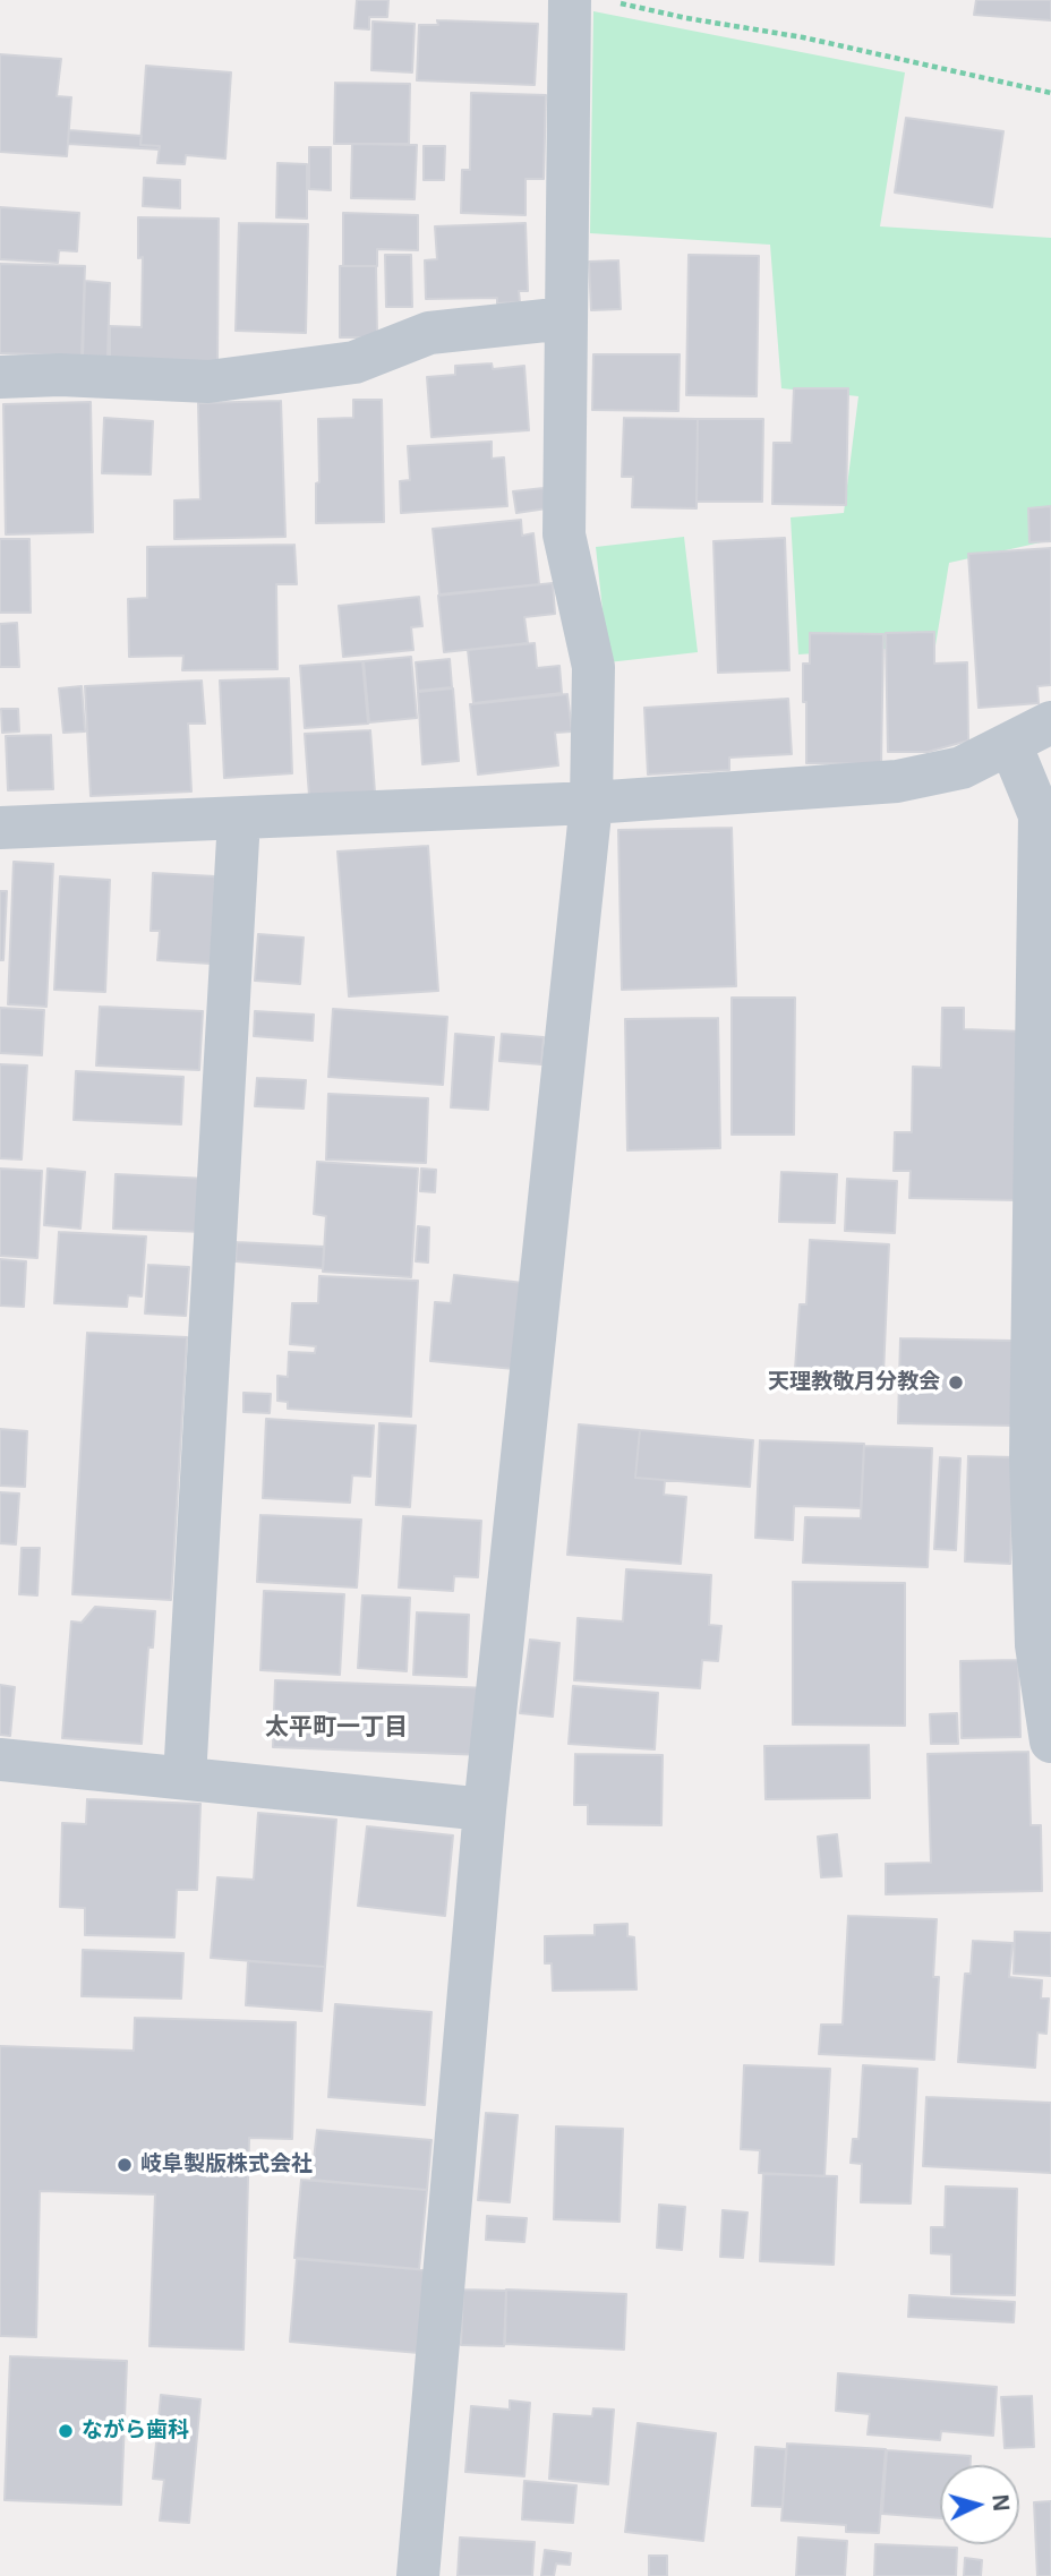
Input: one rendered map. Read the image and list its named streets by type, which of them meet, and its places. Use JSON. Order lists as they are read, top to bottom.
{
  "districts": ["太平町一丁目"],
  "places": ["天理教敬月分教会", "岐阜製版株式会社", "ながら歯科"],
  "north": "right"
}
